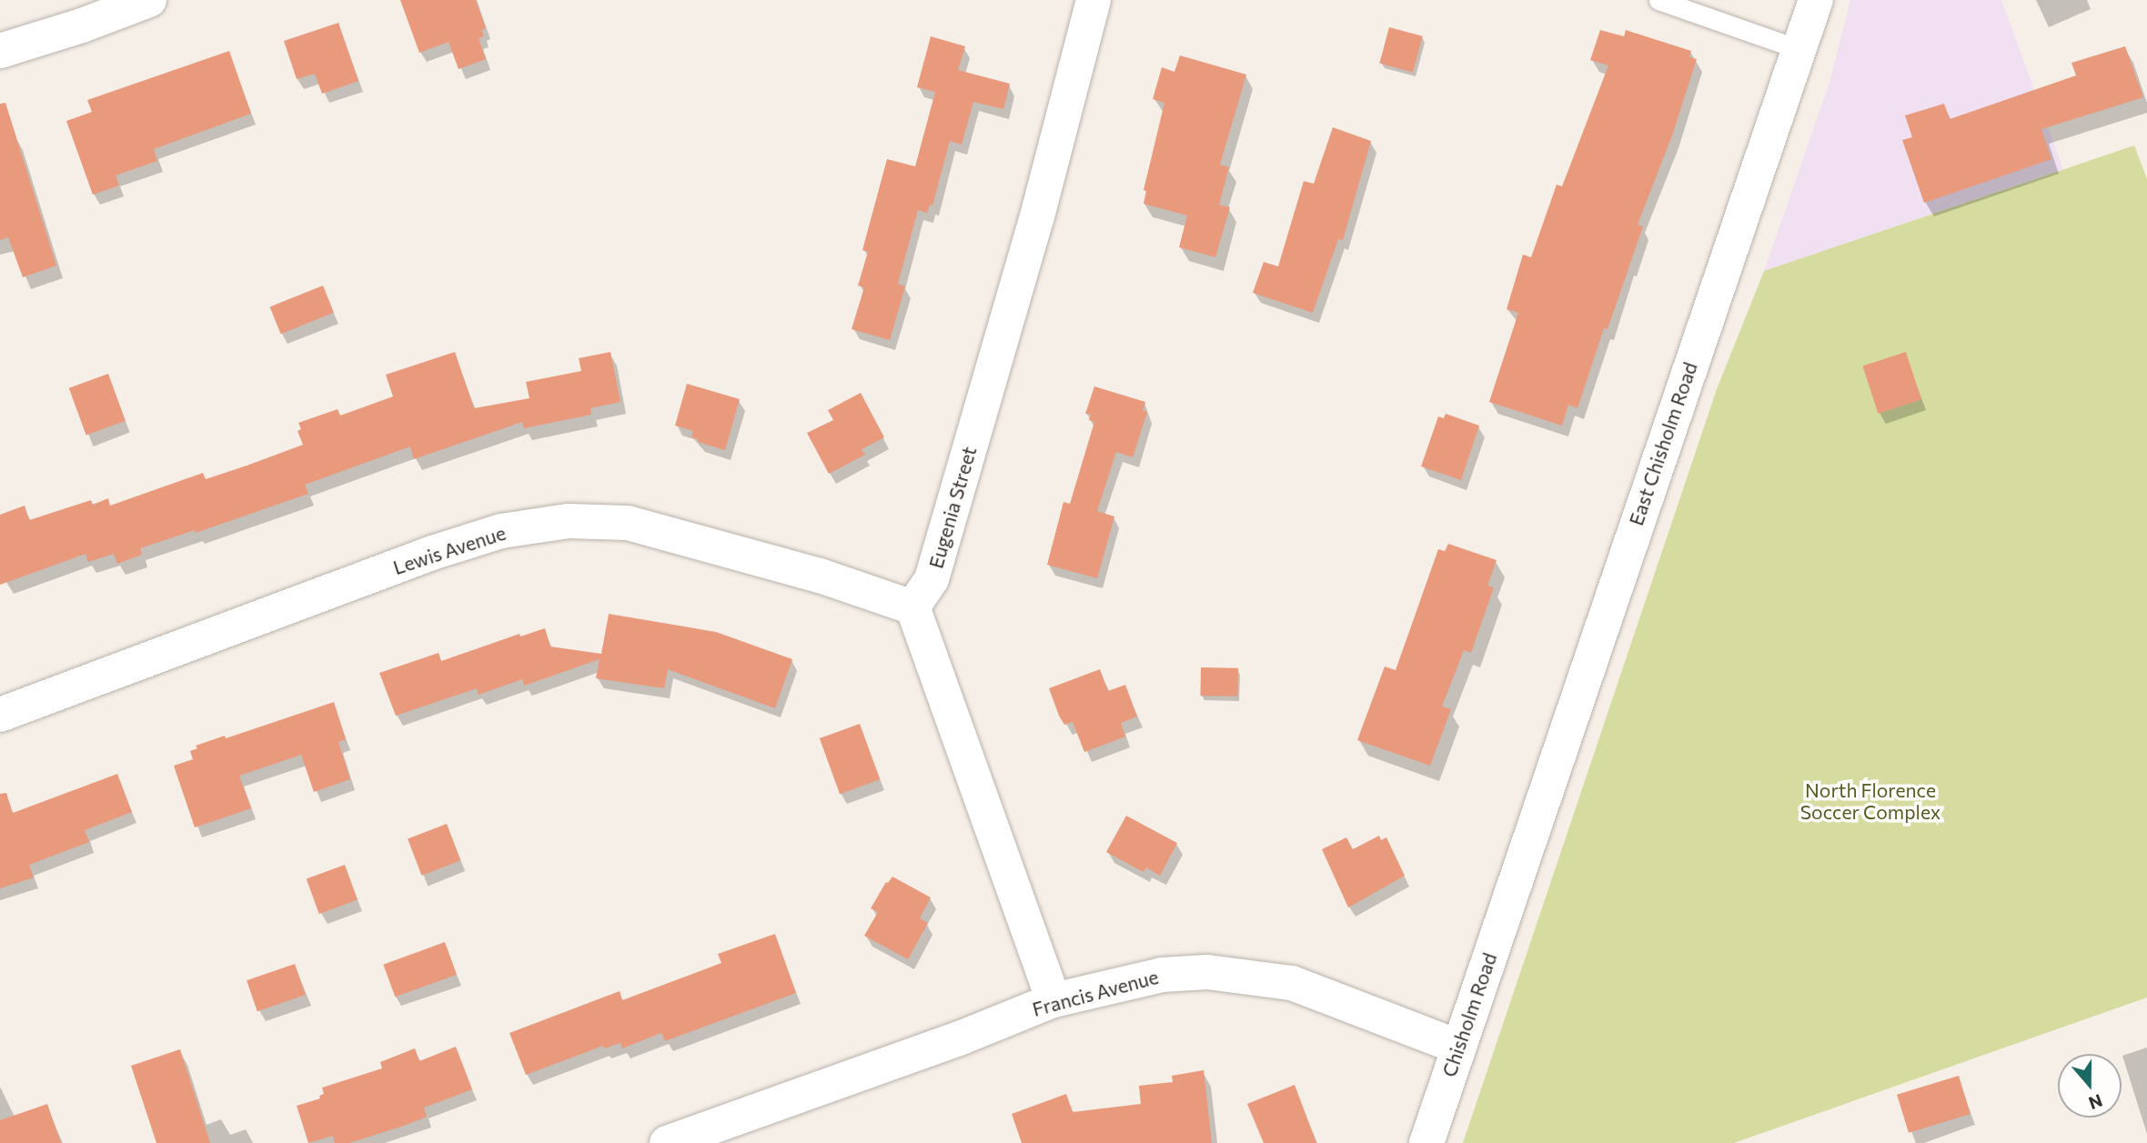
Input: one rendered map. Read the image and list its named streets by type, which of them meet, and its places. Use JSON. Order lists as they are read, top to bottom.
{
  "streets": {
    "street": [
      "East Chisholm Road",
      "Eugenia Street",
      "Lewis Avenue",
      "Francis Avenue",
      "Chisholm Road"
    ]
  },
  "crossings": [
    ["East Chisholm Road", "Chisholm Road"],
    ["Eugenia Street", "Lewis Avenue"],
    ["Francis Avenue", "Chisholm Road"]
  ],
  "parks": ["North Florence Soccer Complex"],
  "north": "bottom"
}
